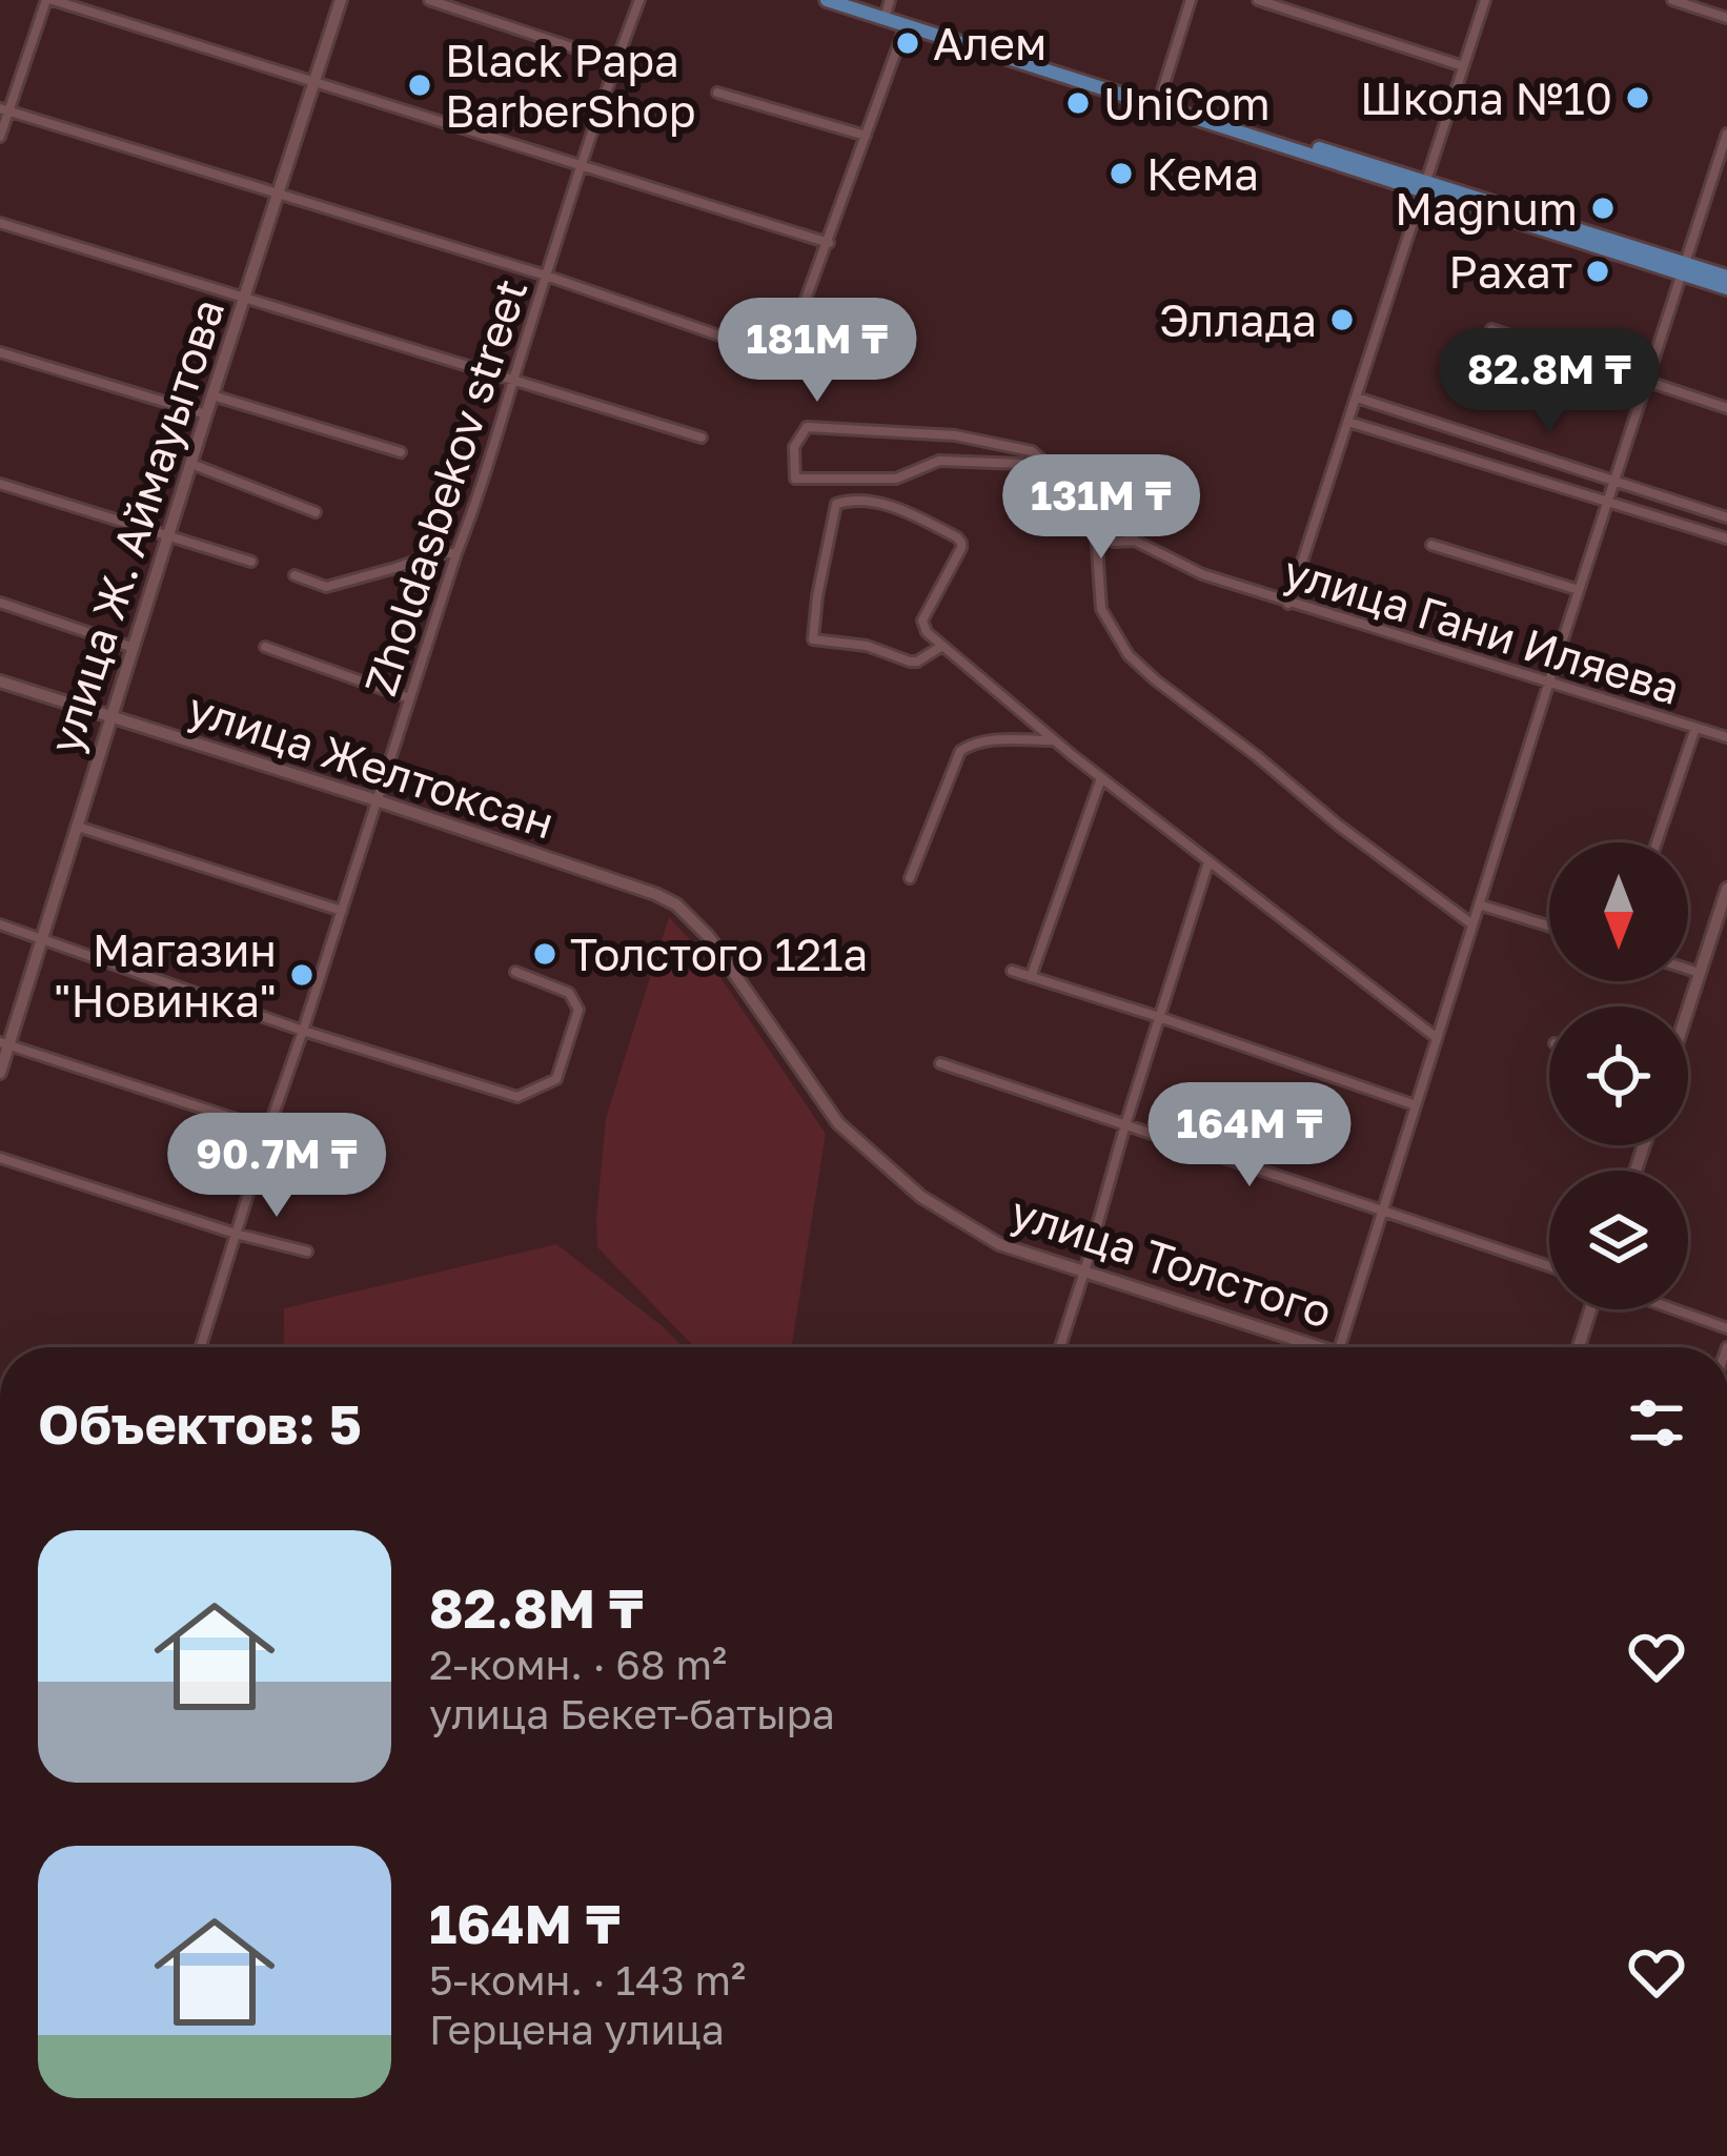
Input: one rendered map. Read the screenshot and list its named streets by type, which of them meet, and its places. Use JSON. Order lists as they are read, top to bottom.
{
  "streets": {
    "street": [
      "Zholdasbekov street",
      "улица Ж. Аймауытова",
      "улица Гани Иляева",
      "улица Желтоксан",
      "улица Толстого"
    ]
  },
  "crossings": [
    ["Zholdasbekov street", "улица Желтоксан"],
    ["улица Ж. Аймауытова", "улица Желтоксан"],
    ["улица Желтоксан", "улица Толстого"]
  ],
  "places": [
    "Алем",
    "Black Papa BarberShop",
    "Школа №10",
    "UniCom",
    "Кема",
    "Magnum",
    "Рахат",
    "Эллада",
    "Толстого 121а",
    "Магазин \"Новинка\""
  ],
  "north": "bottom",
  "page": {
    "price": [
      "181M ₸",
      "82.8M ₸",
      "131M ₸",
      "164M ₸",
      "90.7M ₸"
    ],
    "heading": "Объектов: 5",
    "list": [
      {
        "name": "82.8M ₸",
        "note": "2-комн. · 68 m² · улица Бекет-батыра"
      },
      {
        "name": "164M ₸",
        "note": "5-комн. · 143 m² · Герцена улица"
      }
    ]
  }
}
